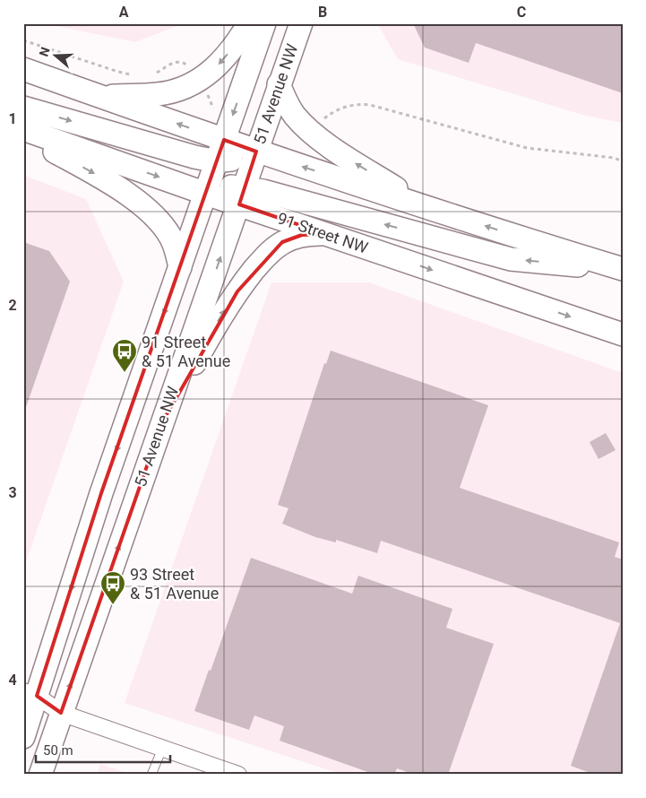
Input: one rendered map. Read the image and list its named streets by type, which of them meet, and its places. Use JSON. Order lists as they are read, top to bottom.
{
  "streets": {
    "main road": ["51 Avenue NW", "91 Street NW"]
  },
  "crossings": [
    ["51 Avenue NW", "91 Street NW"]
  ],
  "places": {
    "bus stop": ["91 Street & 51 Avenue", "93 Street & 51 Avenue"]
  },
  "scale_bar": "50 m",
  "north": "left",
  "grid": {
    "columns": ["A", "B", "C"],
    "rows": [
      "1",
      "2",
      "3",
      "4"
    ]
  }
}
